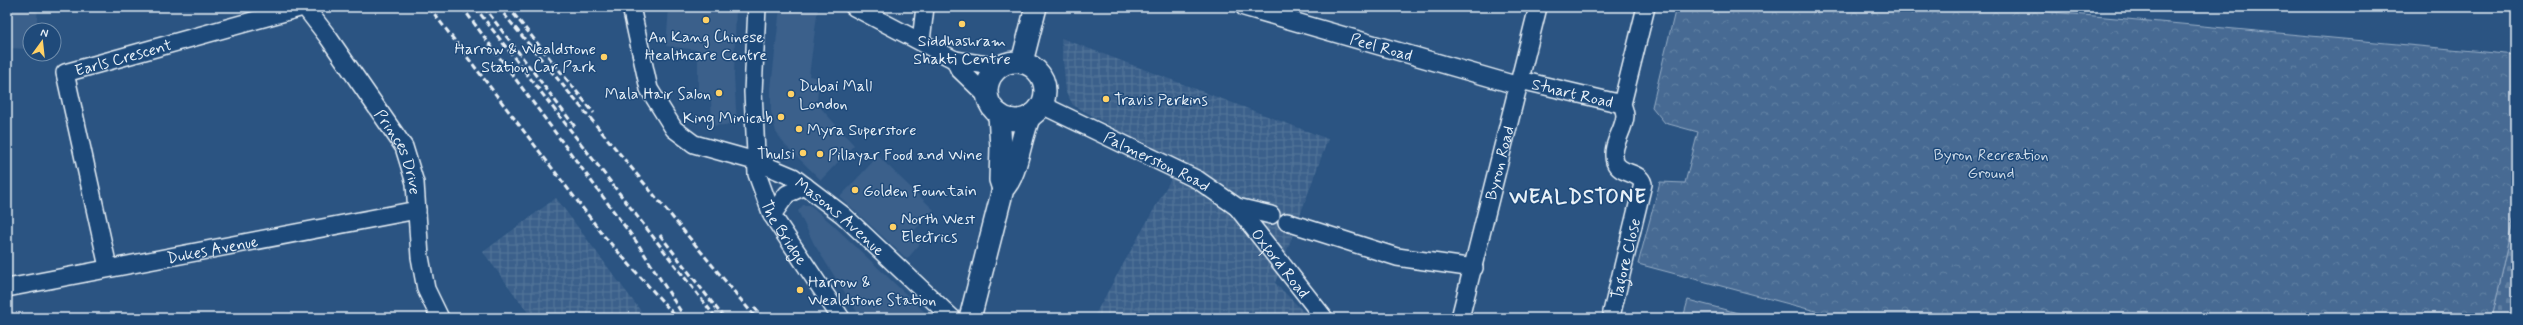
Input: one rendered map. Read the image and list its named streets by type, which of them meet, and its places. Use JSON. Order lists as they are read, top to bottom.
{
  "streets": {
    "street": [
      "Peel Road",
      "Earls Crescent",
      "Stuart Road",
      "Princes Drive",
      "Palmerston Road",
      "Byron Road",
      "Masons Avenue",
      "The Bridge",
      "Dukes Avenue",
      "Tagore Close",
      "Oxford Road"
    ]
  },
  "crossings": [
    ["Peel Road", "Stuart Road"],
    ["Peel Road", "Byron Road"],
    ["Earls Crescent", "Princes Drive"],
    ["Earls Crescent", "Dukes Avenue"],
    ["Stuart Road", "Byron Road"],
    ["Stuart Road", "Tagore Close"],
    ["Princes Drive", "Dukes Avenue"],
    ["Palmerston Road", "Oxford Road"],
    ["Masons Avenue", "The Bridge"]
  ],
  "districts": ["WEALDSTONE"],
  "parks": ["Byron Recreation Ground"],
  "places": [
    "An Kang Chinese Healthcare Centre",
    "Siddhashram Shakti Centre",
    "Harrow & Wealdstone Station Car Park",
    "Mala Hair Salon",
    "Dubai Mall London",
    "Travis Perkins",
    "King Minicab",
    "Myra Superstore",
    "Thulsi",
    "Pillayar Food and Wine",
    "Golden Fountain",
    "North West Electrics",
    "Harrow & Wealdstone Station"
  ],
  "north": "top"
}
